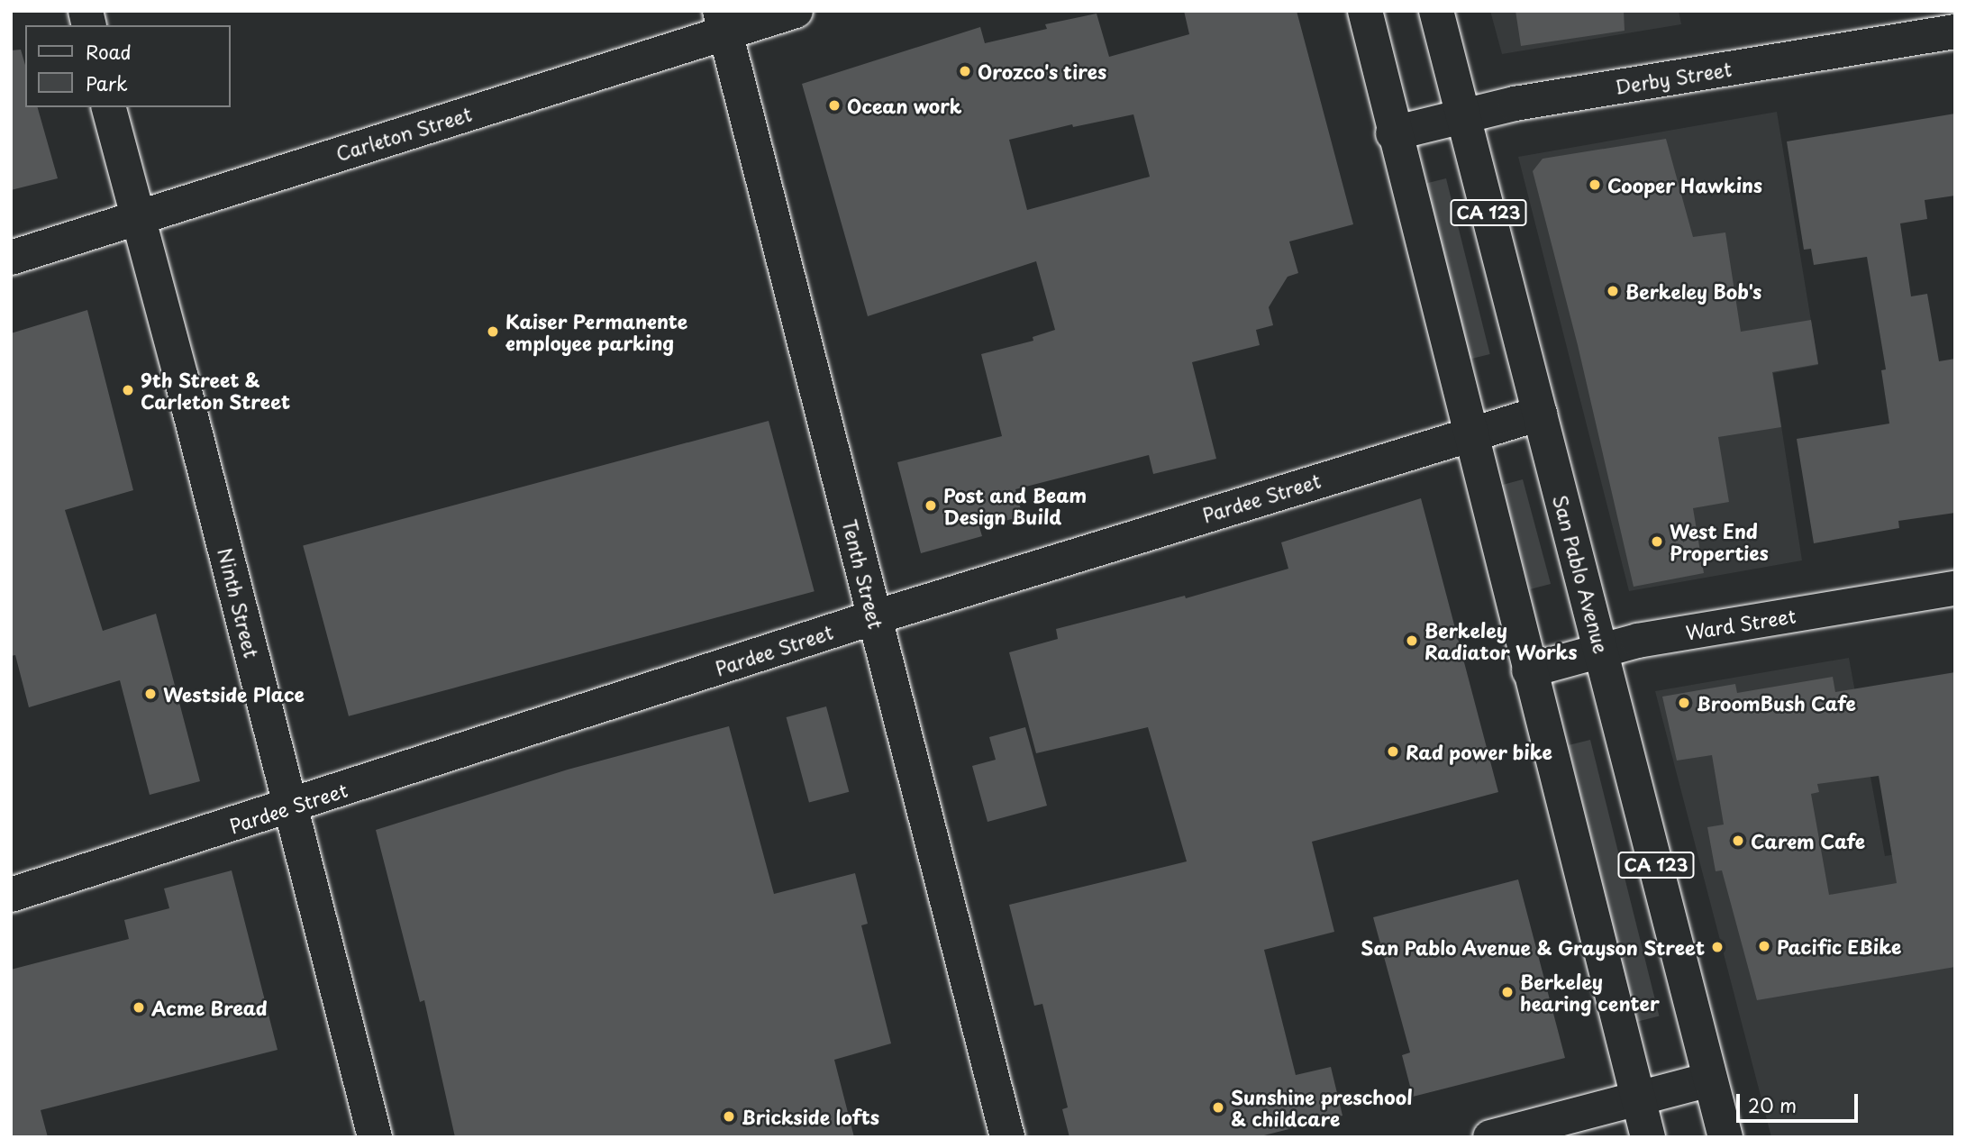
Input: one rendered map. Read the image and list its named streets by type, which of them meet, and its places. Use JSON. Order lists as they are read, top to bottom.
{
  "streets": {
    "street": [
      "Derby Street",
      "Carleton Street",
      "CA 123",
      "Pardee Street",
      "Tenth Street",
      "San Pablo Avenue",
      "Ninth Street",
      "Ward Street"
    ]
  },
  "crossings": [
    ["Derby Street", "San Pablo Avenue"],
    ["Carleton Street", "Tenth Street"],
    ["Carleton Street", "Ninth Street"],
    ["Pardee Street", "Tenth Street"],
    ["Pardee Street", "San Pablo Avenue"],
    ["Pardee Street", "Ninth Street"],
    ["San Pablo Avenue", "Ward Street"]
  ],
  "places": [
    "Orozco's tires",
    "Ocean work",
    "Cooper Hawkins",
    "Berkeley Bob's",
    "Kaiser Permanente employee parking",
    "9th Street & Carleton Street",
    "Post and Beam Design Build",
    "West End Properties",
    "Berkeley Radiator Works",
    "Westside Place",
    "BroomBush Cafe",
    "Rad power bike",
    "Carem Cafe",
    "Pacific EBike",
    "San Pablo Avenue & Grayson Street",
    "Berkeley hearing center",
    "Acme Bread",
    "Sunshine preschool & childcare",
    "Brickside lofts"
  ],
  "legend": ["Road", "Park"],
  "scale_bar": "20 m"
}
